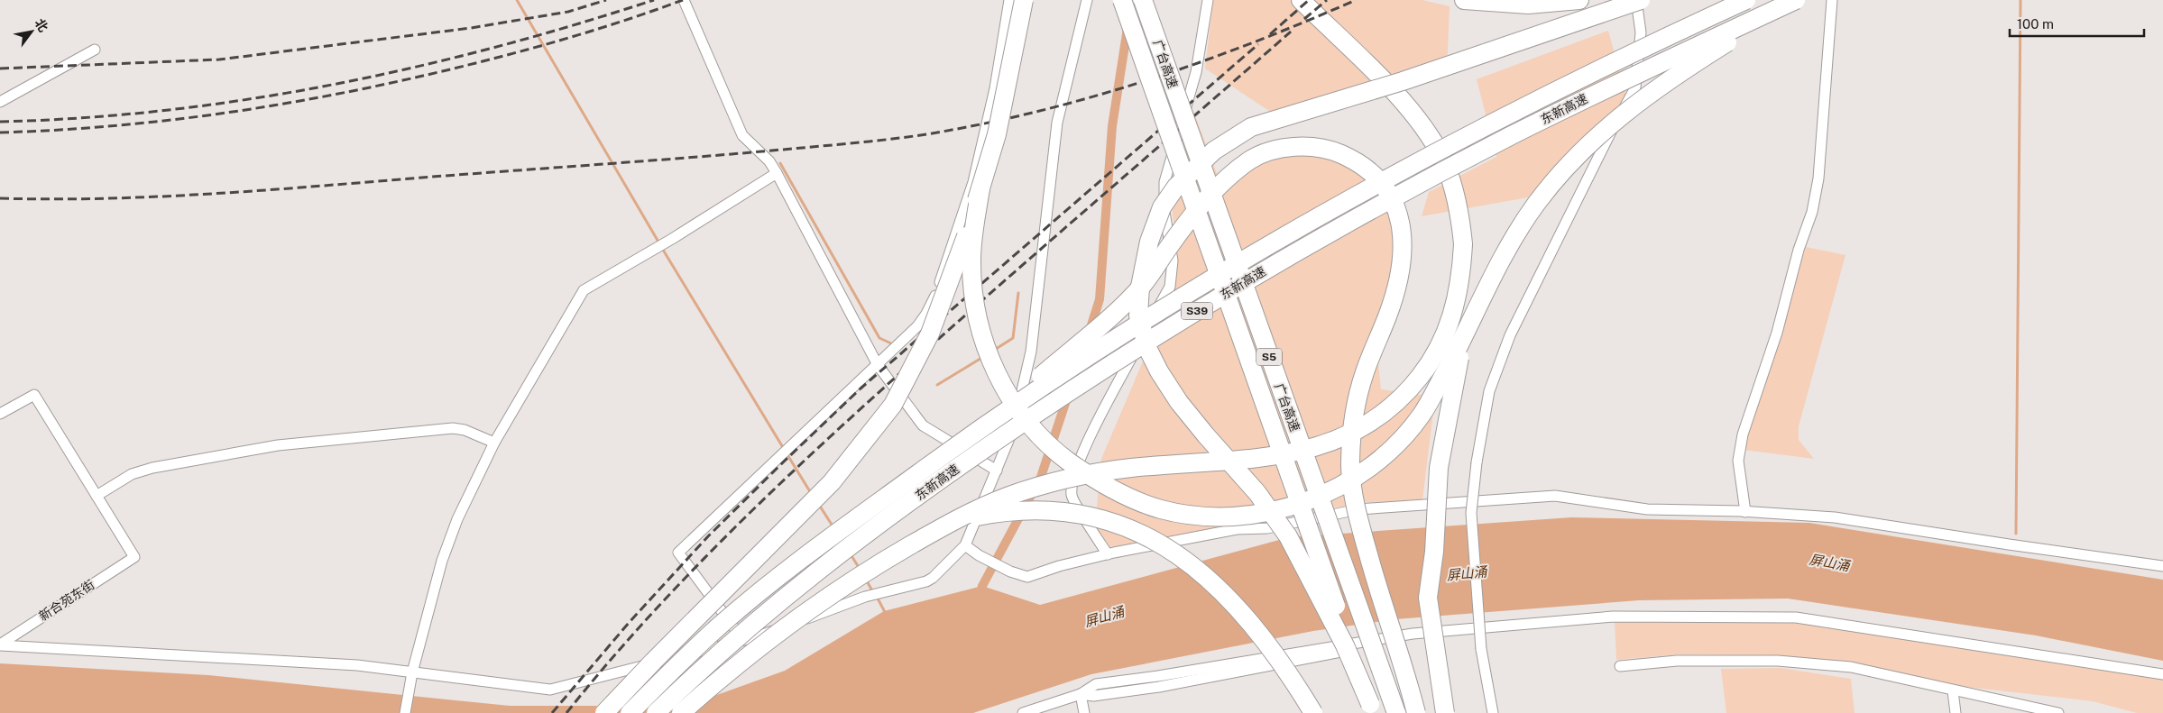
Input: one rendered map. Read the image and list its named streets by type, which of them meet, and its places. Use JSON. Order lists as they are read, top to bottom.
{
  "streets": {
    "highway": [
      "广台高速",
      "东新高速",
      "S39",
      "S5"
    ],
    "street": ["新合苑东街"]
  },
  "water": ["屏山涌"],
  "scale_bar": "100 m",
  "north": "top right"
}
